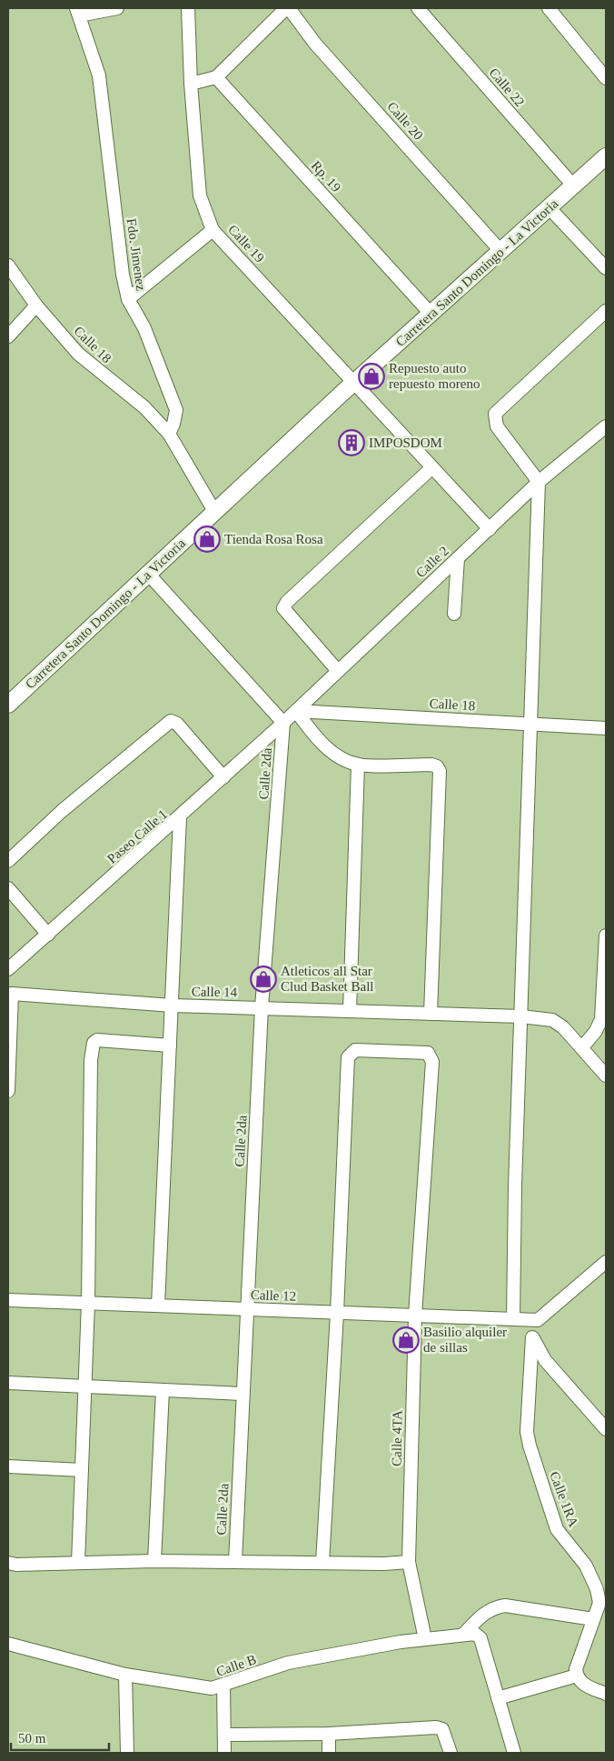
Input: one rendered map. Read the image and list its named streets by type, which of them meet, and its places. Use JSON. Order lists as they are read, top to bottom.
{
  "streets": {
    "main road": ["Carretera Santo Domingo - La Victoria"],
    "street": [
      "Calle 22",
      "Calle 20",
      "Rp. 19",
      "Calle 19",
      "Fdo. Jimenez",
      "Calle 18",
      "Calle 2",
      "Calle 2da",
      "Paseo Calle 1",
      "Calle 14",
      "Calle 12",
      "Calle 4TA",
      "Calle 1RA",
      "Calle B"
    ]
  },
  "crossings": [
    ["Calle 22", "Carretera Santo Domingo - La Victoria"],
    ["Calle 20", "Carretera Santo Domingo - La Victoria"],
    ["Rp. 19", "Carretera Santo Domingo - La Victoria"],
    ["Calle 19", "Carretera Santo Domingo - La Victoria"],
    ["Calle 19", "Calle 2"],
    ["Fdo. Jimenez", "Calle 18"],
    ["Calle 18", "Calle 2"],
    ["Calle 2", "Calle 2da"],
    ["Calle 2", "Paseo Calle 1"],
    ["Calle 2da", "Paseo Calle 1"],
    ["Calle 2da", "Calle 14"],
    ["Calle 2da", "Calle 12"],
    ["Calle 12", "Calle 4TA"],
    ["Calle 4TA", "Calle B"]
  ],
  "places": {
    "shop": [
      "Repuesto auto repuesto moreno",
      "Tienda Rosa Rosa",
      "Atleticos all Star Clud Basket Ball",
      "Basilio alquiler de sillas"
    ],
    "building": ["IMPOSDOM"]
  },
  "scale_bar": "50 m"
}
